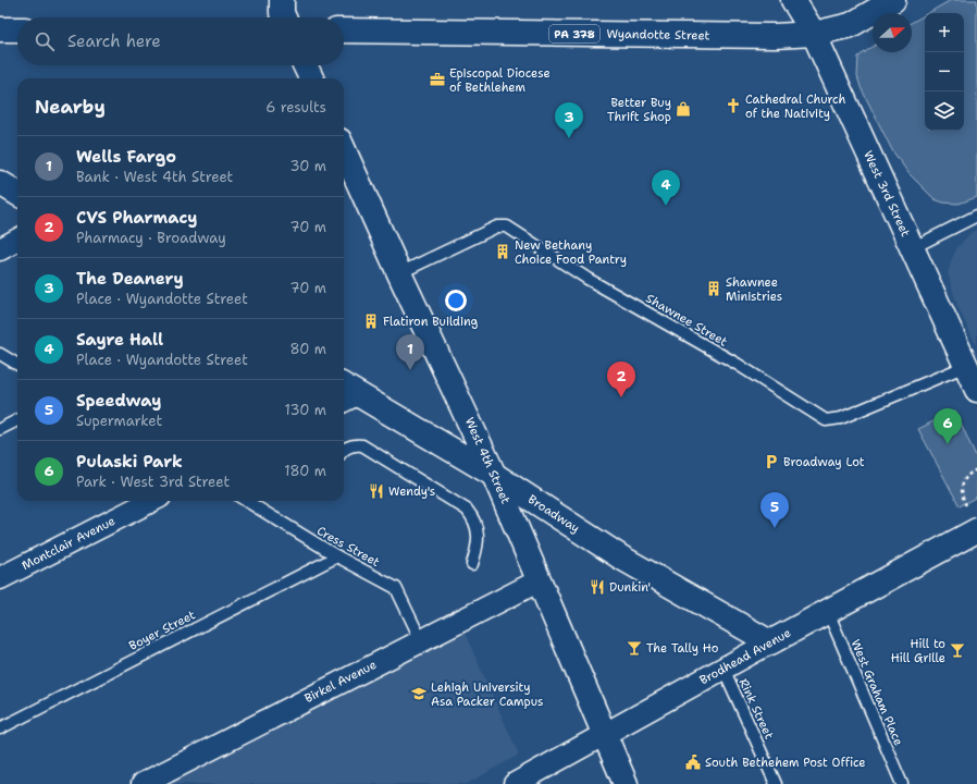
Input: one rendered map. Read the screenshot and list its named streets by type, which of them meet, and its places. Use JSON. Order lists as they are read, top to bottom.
{
  "streets": {
    "main road": [
      "PA 378",
      "Wyandotte Street",
      "West 3rd Street",
      "West 4th Street",
      "Broadway",
      "Brodhead Avenue"
    ],
    "street": ["Montclair Avenue", "Birkel Avenue"],
    "lane": [
      "Shawnee Street",
      "Cress Street",
      "Boyer Street",
      "West Graham Place",
      "Rink Street"
    ]
  },
  "crossings": [
    ["Wyandotte Street", "West 3rd Street"],
    ["West 3rd Street", "Shawnee Street"],
    ["Shawnee Street", "West 4th Street"],
    ["West 4th Street", "Broadway"],
    ["West 4th Street", "Brodhead Avenue"],
    ["West 4th Street", "Birkel Avenue"],
    ["Broadway", "Brodhead Avenue"],
    ["Cress Street", "Boyer Street"],
    ["Cress Street", "Birkel Avenue"],
    ["Brodhead Avenue", "West Graham Place"],
    ["Brodhead Avenue", "Rink Street"]
  ],
  "places": {
    "office": ["Episcopal Diocese of Bethlehem"],
    "church": ["Cathedral Church of the Nativity"],
    "shop": ["Better Buy Thrift Shop"],
    "building": ["New Bethany Choice Food Pantry", "Shawnee Ministries", "Flatiron Building"],
    "parking": ["Broadway Lot"],
    "restaurant": ["Wendy's", "Dunkin'"],
    "bar": ["The Tally Ho", "Hill to Hill Grille"],
    "school or university": ["Lehigh University Asa Packer Campus"],
    "public building": ["South Bethehem Post Office"]
  },
  "north": "right",
  "page": {
    "map_buttons": ["+", "−"],
    "search": "Search here",
    "heading": ["Nearby", "6 results"],
    "pins": [
      "3",
      "4",
      "1",
      "2",
      "6",
      "5"
    ],
    "list": [
      {
        "mark": "1",
        "name": "Wells Fargo",
        "note": "Bank · West 4th Street",
        "value": "30 m"
      },
      {
        "mark": "2",
        "name": "CVS Pharmacy",
        "note": "Pharmacy · Broadway",
        "value": "70 m"
      },
      {
        "mark": "3",
        "name": "The Deanery",
        "note": "Place · Wyandotte Street",
        "value": "70 m"
      },
      {
        "mark": "4",
        "name": "Sayre Hall",
        "note": "Place · Wyandotte Street",
        "value": "80 m"
      },
      {
        "mark": "5",
        "name": "Speedway",
        "note": "Supermarket",
        "value": "130 m"
      },
      {
        "mark": "6",
        "name": "Pulaski Park",
        "note": "Park · West 3rd Street",
        "value": "180 m"
      }
    ]
  }
}
